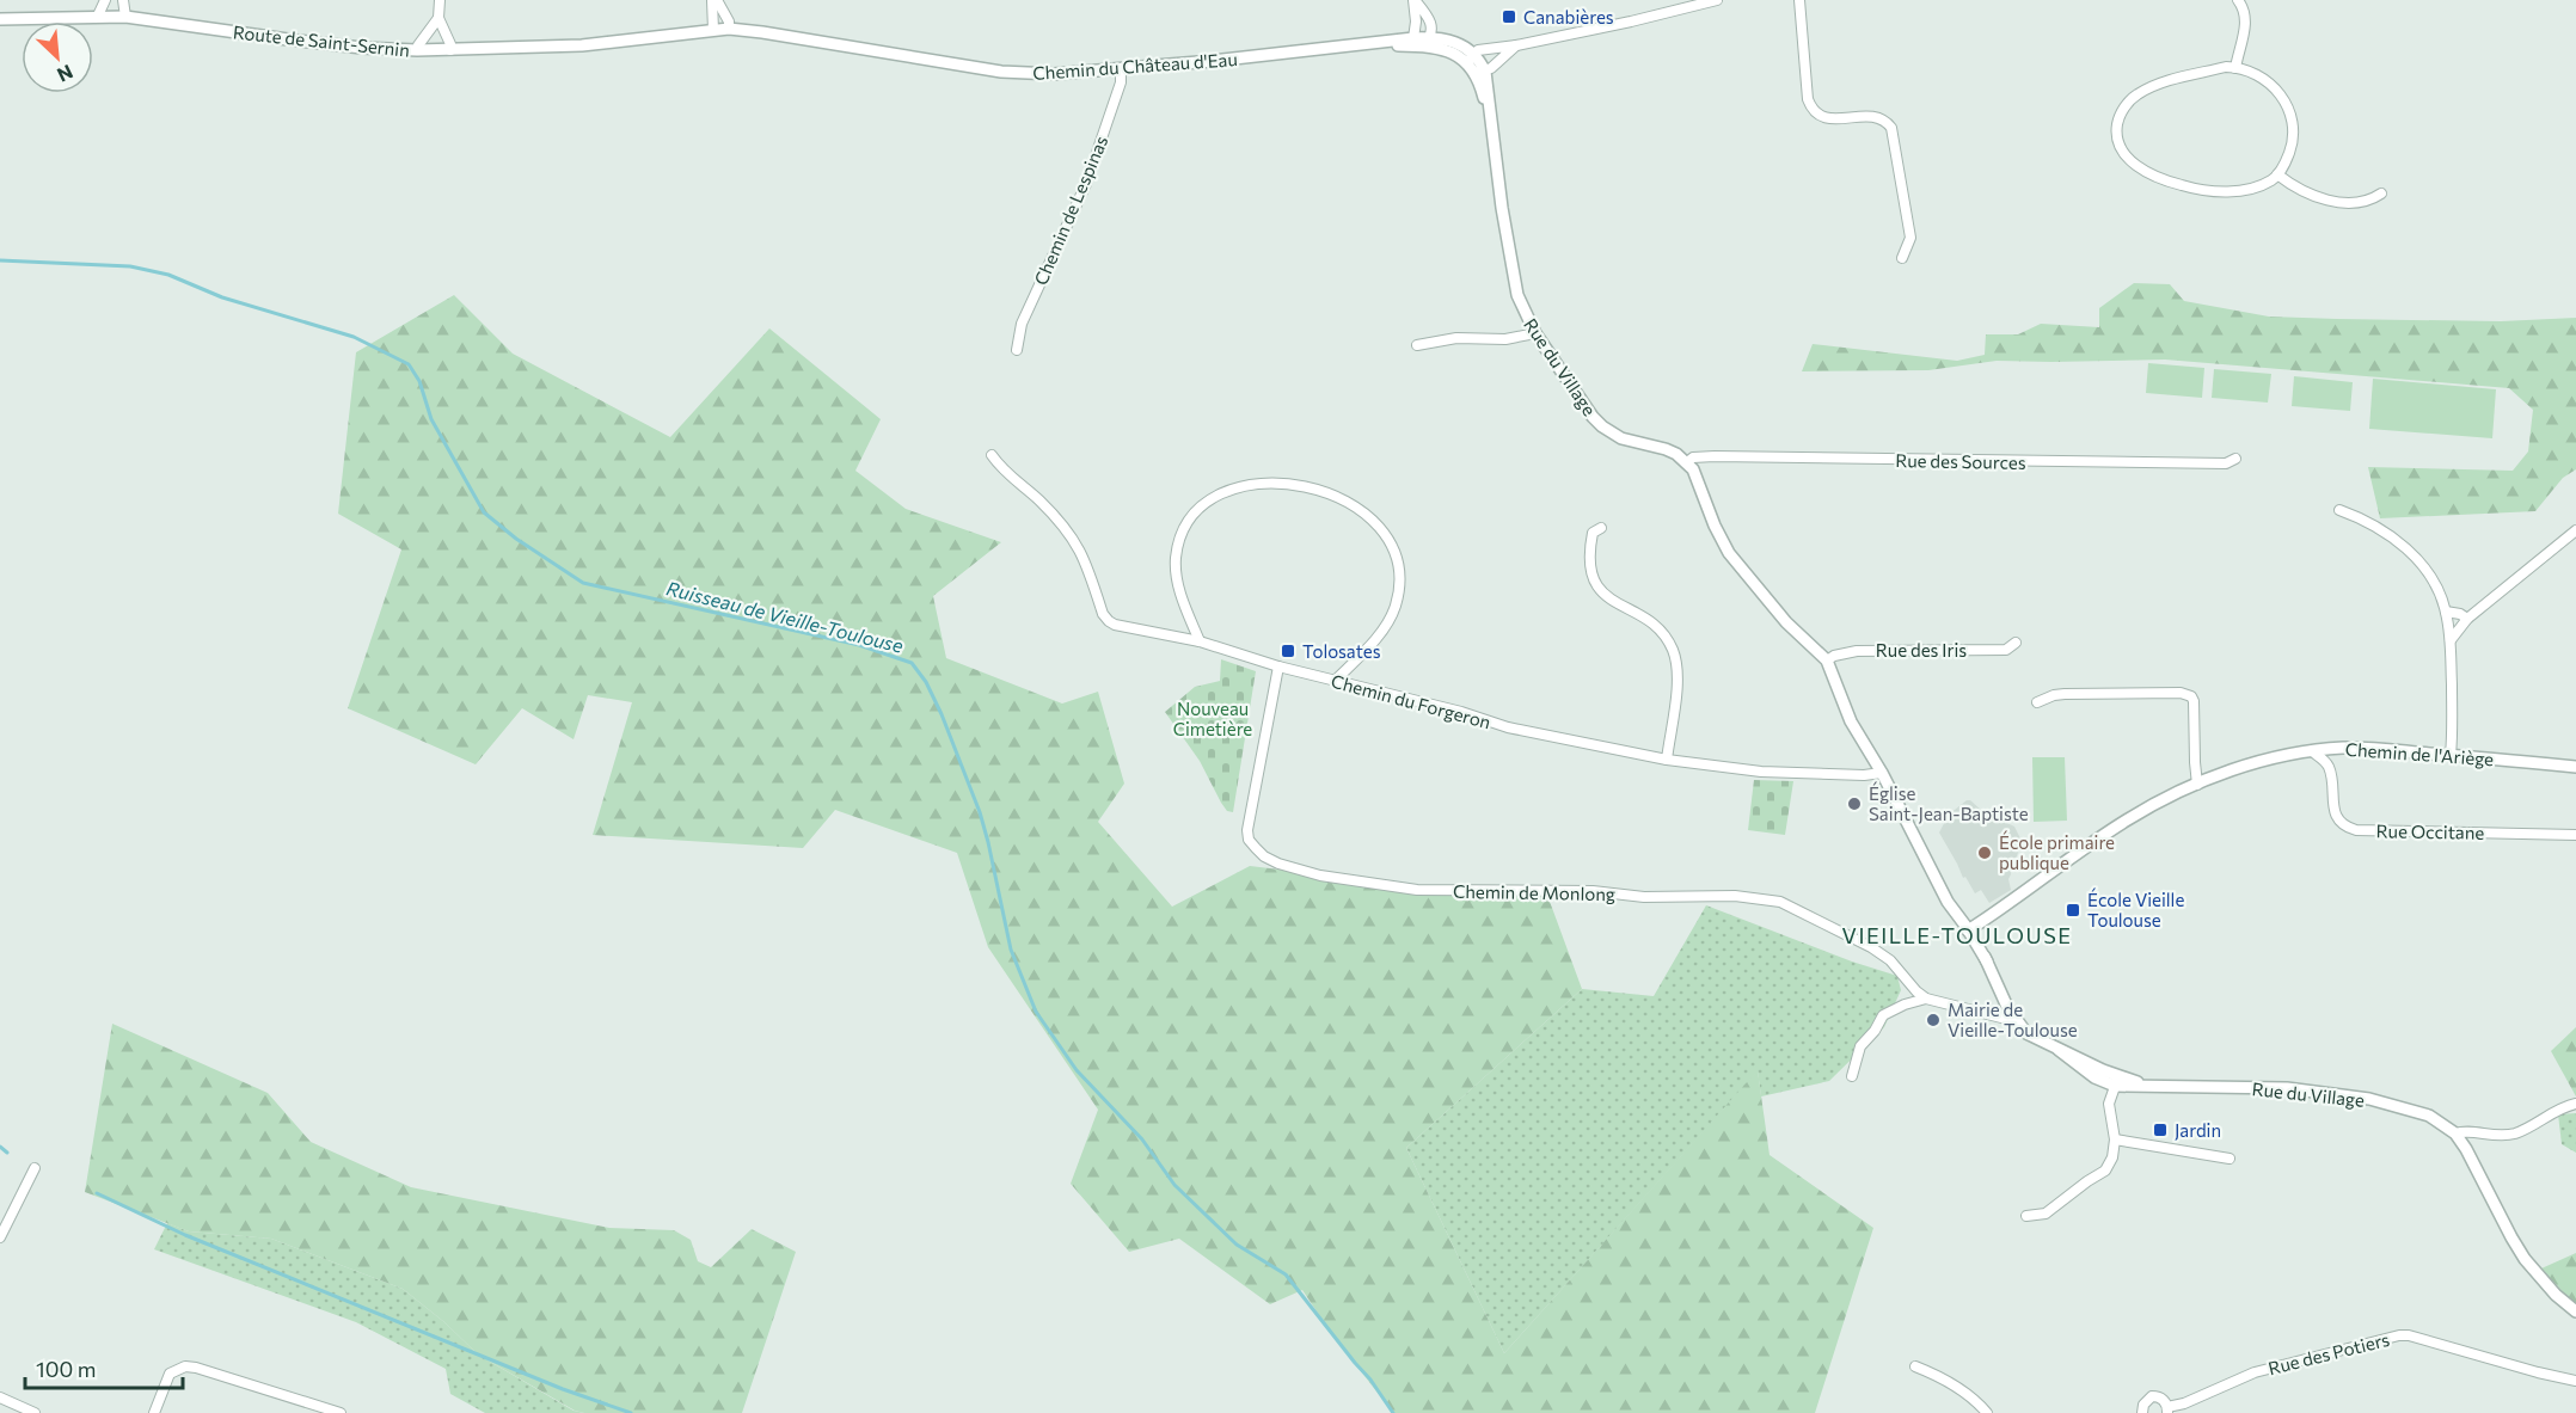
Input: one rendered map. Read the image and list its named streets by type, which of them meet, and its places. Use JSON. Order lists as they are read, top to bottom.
{
  "streets": {
    "street": [
      "Route de Saint-Sernin",
      "Chemin du Château d'Eau",
      "Chemin de Lespinas",
      "Rue du Village",
      "Rue des Sources",
      "Rue des Iris",
      "Chemin du Forgeron",
      "Chemin de l'Ariège",
      "Rue Occitane",
      "Chemin de Monlong",
      "Rue des Potiers"
    ]
  },
  "crossings": [
    ["Route de Saint-Sernin", "Chemin du Château d'Eau"],
    ["Chemin du Château d'Eau", "Chemin de Lespinas"],
    ["Chemin du Château d'Eau", "Rue du Village"],
    ["Rue du Village", "Rue des Sources"],
    ["Rue du Village", "Rue des Iris"],
    ["Rue du Village", "Chemin du Forgeron"],
    ["Rue du Village", "Chemin de l'Ariège"],
    ["Chemin du Forgeron", "Chemin de Monlong"]
  ],
  "districts": ["VIEILLE-TOULOUSE"],
  "water": ["Ruisseau de Vieille-Toulouse"],
  "parks": ["Nouveau Cimetière"],
  "places": {
    "transit": [
      "Canabières",
      "Tolosates",
      "École Vieille Toulouse",
      "Jardin"
    ],
    "other": ["Église Saint-Jean-Baptiste", "École primaire publique", "Mairie de Vieille-Toulouse"]
  },
  "scale_bar": "100 m",
  "north": "bottom right"
}
